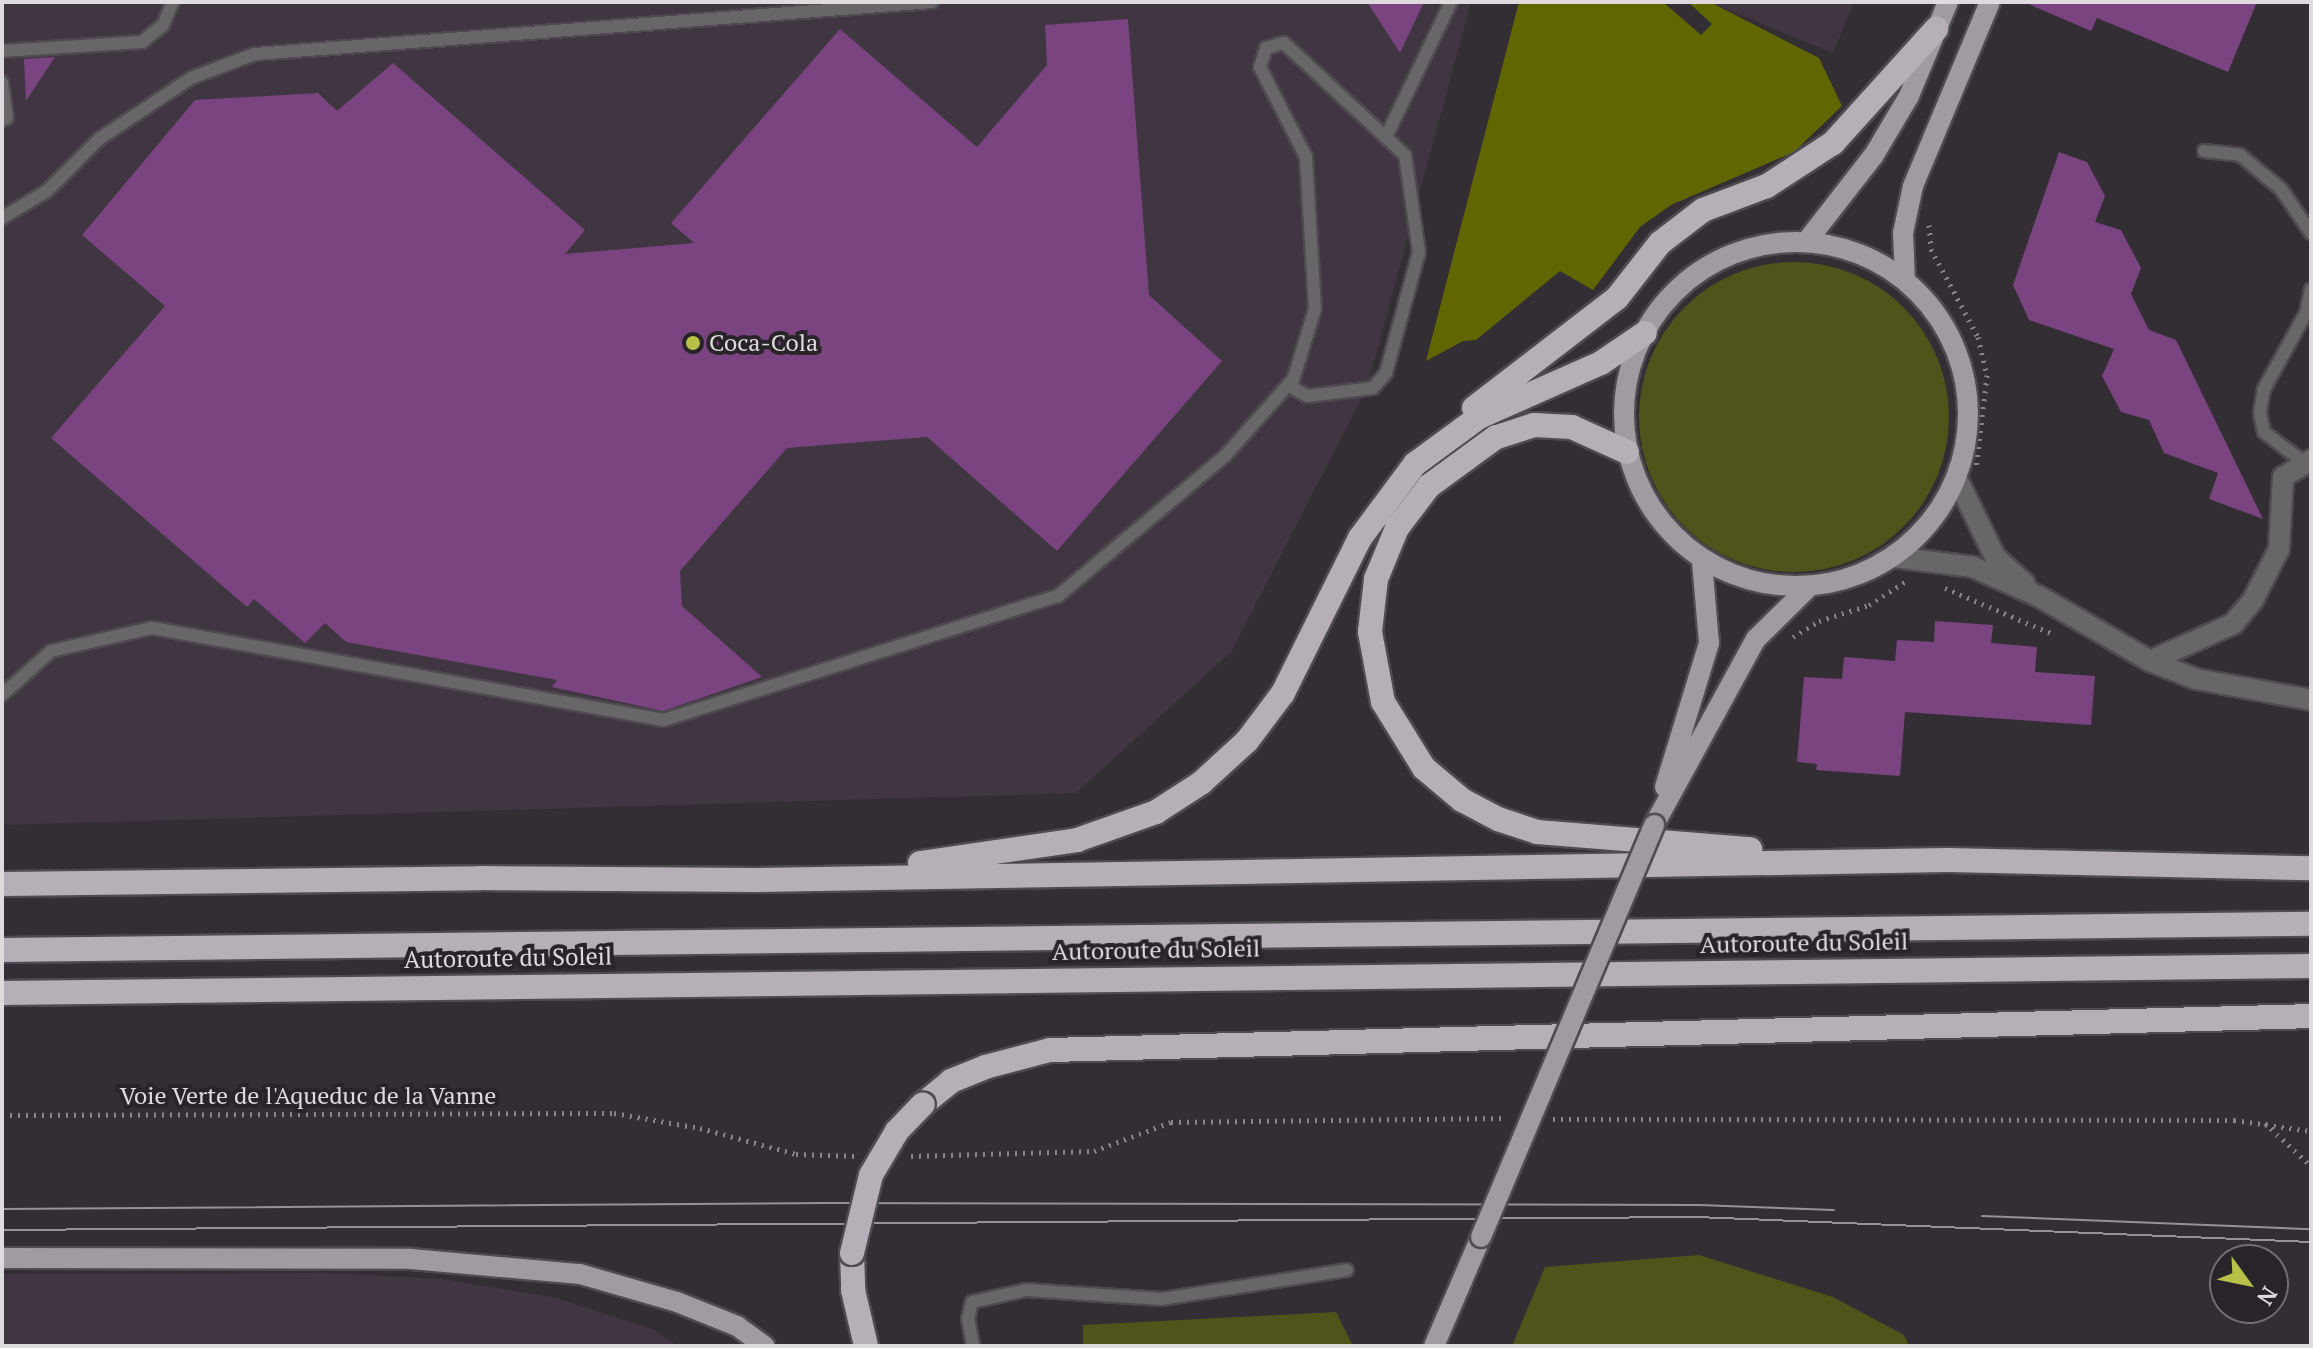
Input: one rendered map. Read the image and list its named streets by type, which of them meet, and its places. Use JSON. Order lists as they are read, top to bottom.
{
  "streets": {
    "highway": ["Autoroute du Soleil"],
    "path": ["Voie Verte de l'Aqueduc de la Vanne"]
  },
  "places": ["Coca-Cola"],
  "north": "bottom right"
}
